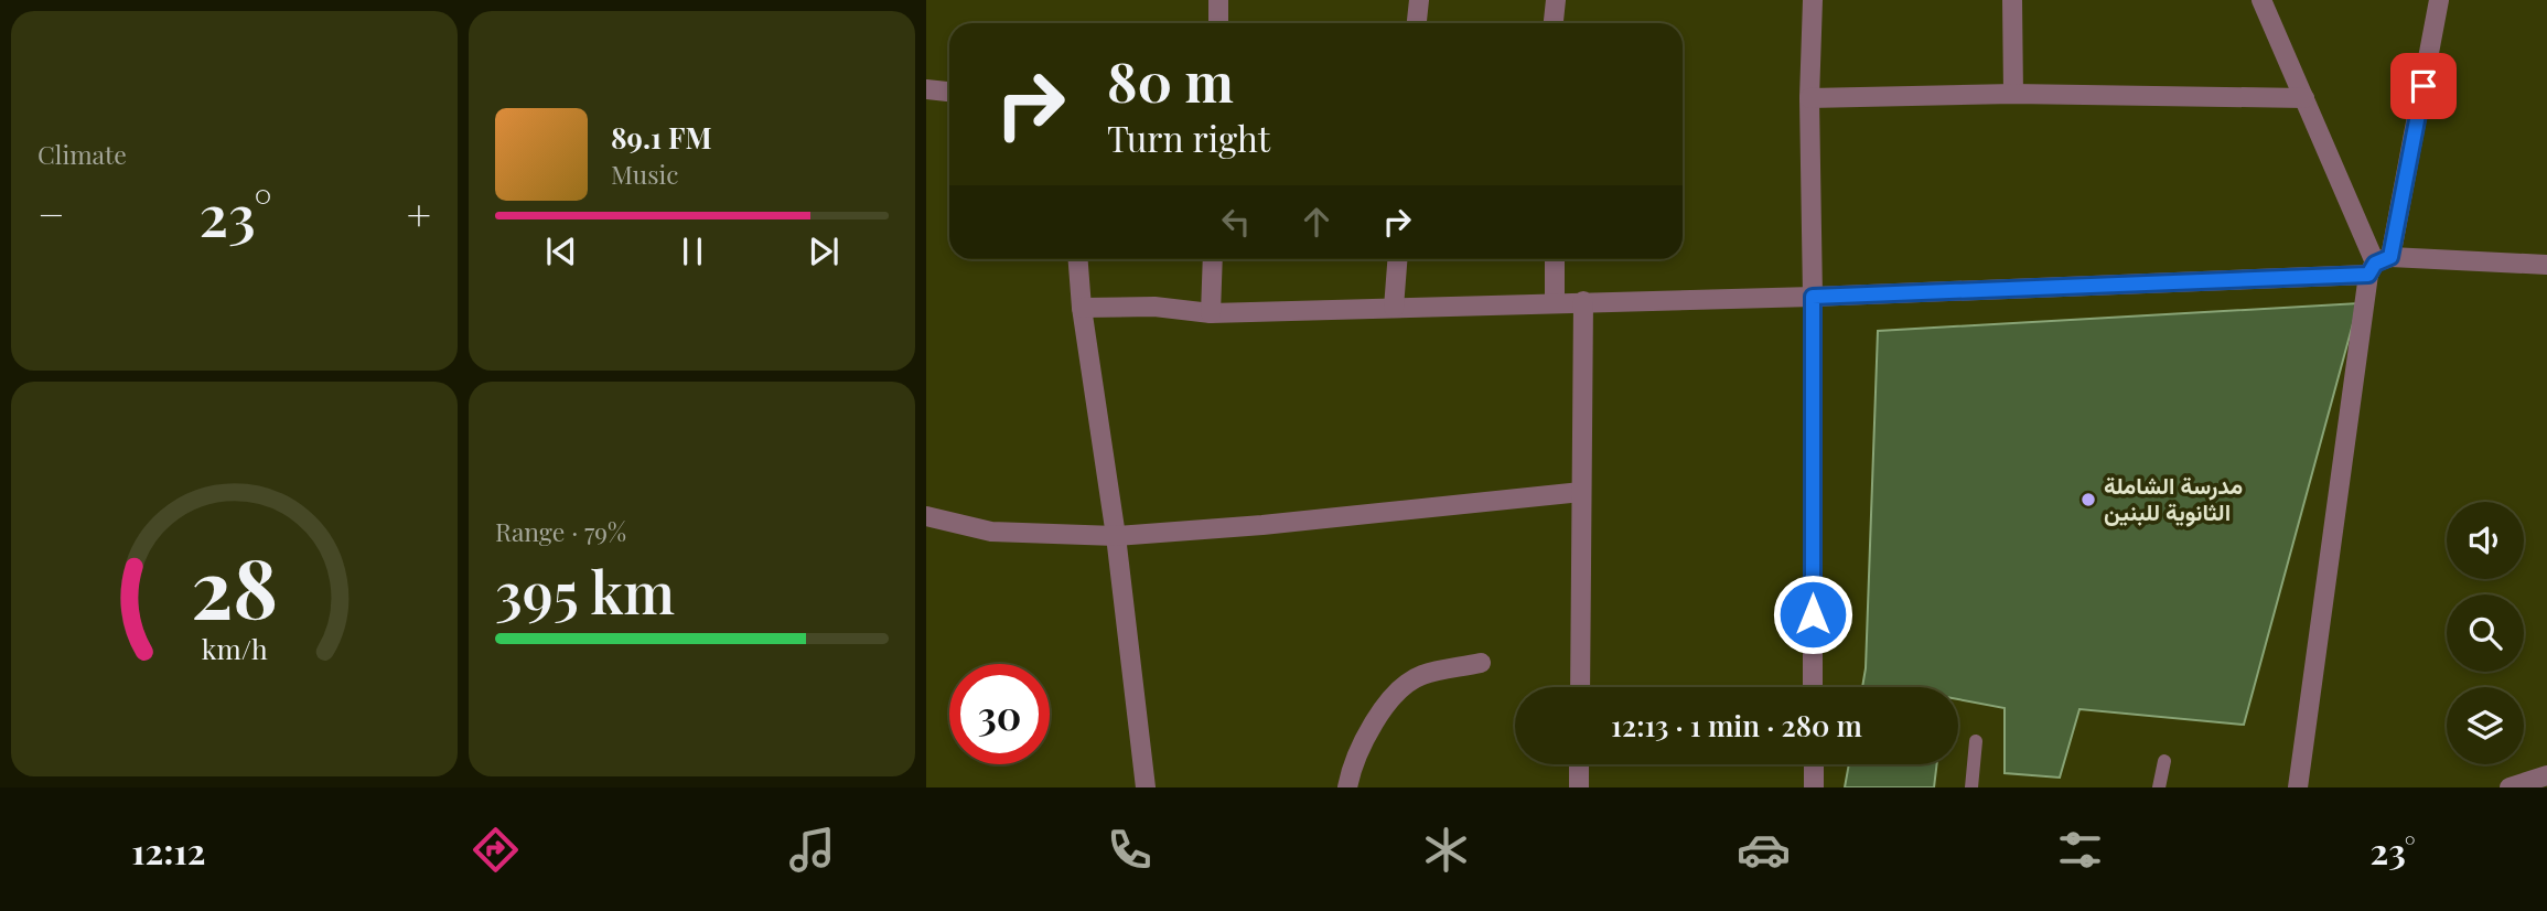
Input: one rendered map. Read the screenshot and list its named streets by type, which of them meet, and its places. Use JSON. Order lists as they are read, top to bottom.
{
  "places": ["مدرسة الشاملة الثانوية للبنين"],
  "page": {
    "tile": [
      "Climate",
      ["Range · 79%", "395 km"]
    ],
    "turn": ["80 m", "Turn right"],
    "song": ["89.1 FM", "Music"],
    "heat": ["−", "23°", "+"],
    "limit": "30",
    "trip": "12:13 · 1 min · 280 m",
    "tabs": ["12:12", "23°"],
    "gauge": ["28", "km/h"]
  }
}
